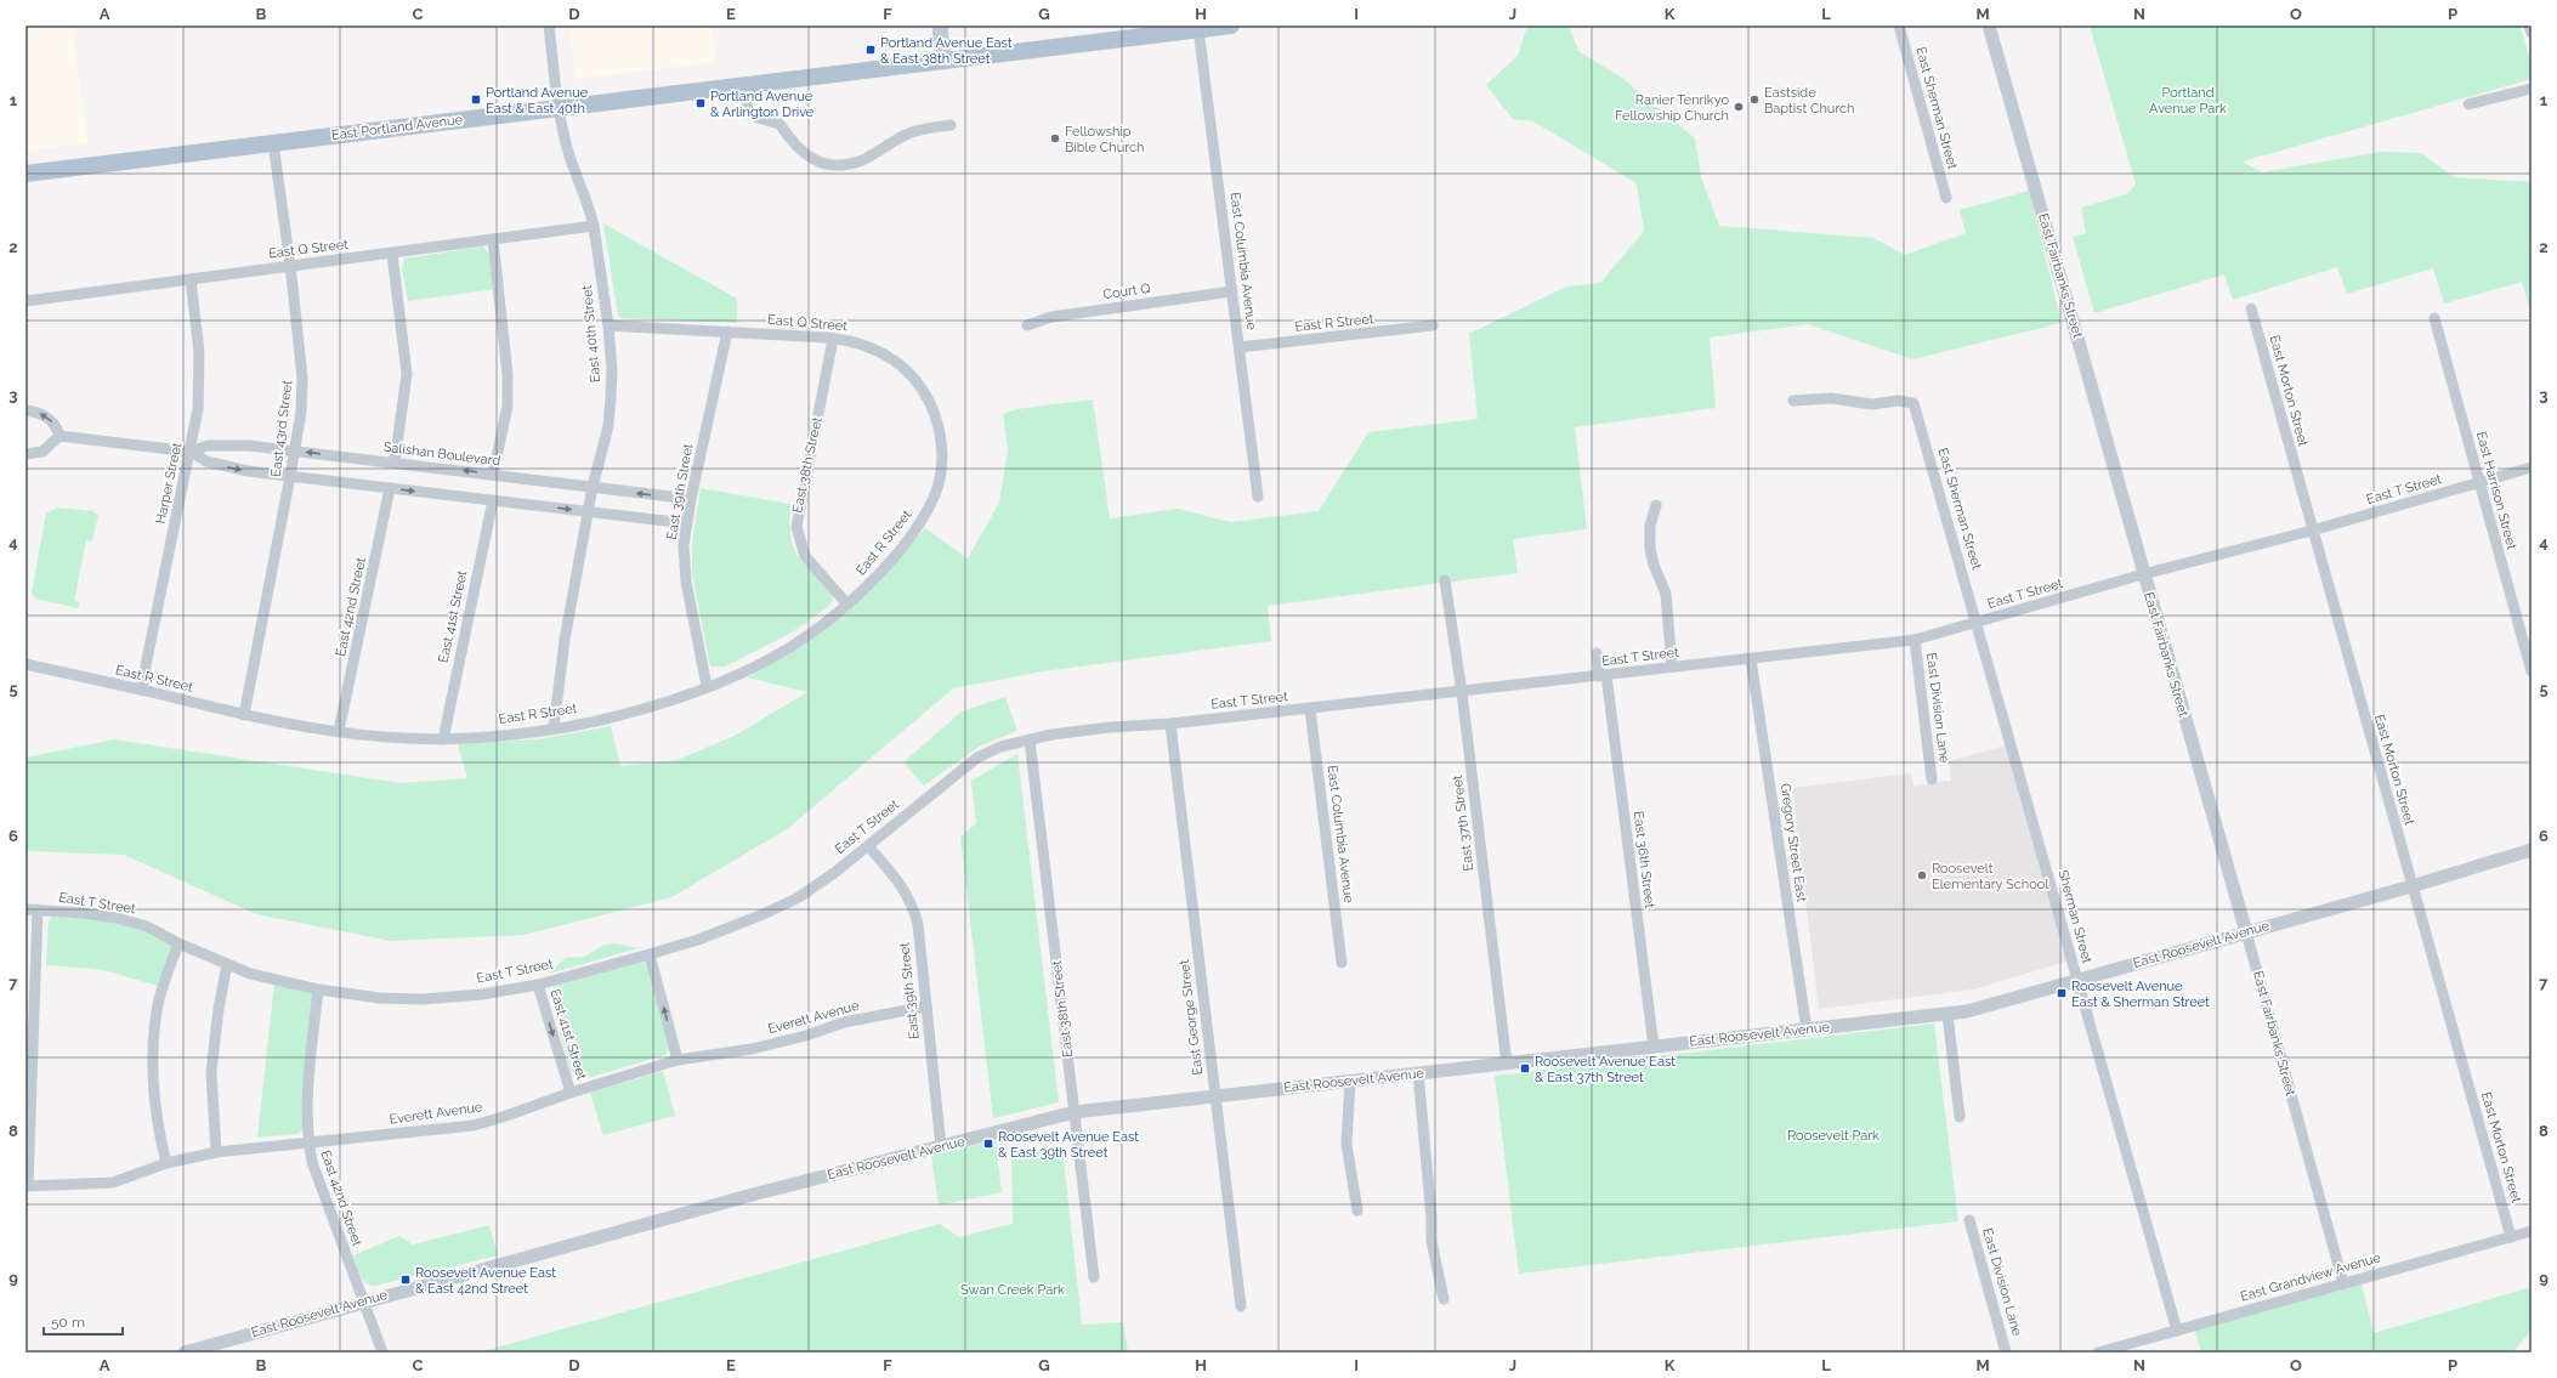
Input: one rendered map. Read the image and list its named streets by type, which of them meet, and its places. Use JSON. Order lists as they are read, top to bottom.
{
  "streets": {
    "main road": ["East Portland Avenue"],
    "street": [
      "East Sherman Street",
      "East Q Street",
      "East Columbia Avenue",
      "East Fairbanks Street",
      "Court Q",
      "East R Street",
      "East 40th Street",
      "East Morton Street",
      "East 43rd Street",
      "Salishan Boulevard",
      "East 38th Street",
      "Harper Street",
      "East T Street",
      "East Harrison Street",
      "East 39th Street",
      "East 42nd Street",
      "East 41st Street",
      "East Division Lane",
      "East 37th Street",
      "Gregory Street East",
      "East 36th Street",
      "Sherman Street",
      "East Roosevelt Avenue",
      "Everett Avenue",
      "East George Street",
      "East Grandview Avenue"
    ]
  },
  "crossings": [
    ["East Sherman Street", "East T Street"],
    ["East Sherman Street", "Sherman Street"],
    ["East Portland Avenue", "East Columbia Avenue"],
    ["East Portland Avenue", "East 40th Street"],
    ["East Portland Avenue", "East 43rd Street"],
    ["East Q Street", "East R Street"],
    ["East Q Street", "East 40th Street"],
    ["East Q Street", "East 43rd Street"],
    ["East Q Street", "East 38th Street"],
    ["East Q Street", "Harper Street"],
    ["East Q Street", "East 39th Street"],
    ["East Columbia Avenue", "Court Q"],
    ["East Columbia Avenue", "East R Street"],
    ["East Columbia Avenue", "East T Street"],
    ["East Fairbanks Street", "East T Street"],
    ["East Fairbanks Street", "East Roosevelt Avenue"],
    ["East Fairbanks Street", "East Grandview Avenue"],
    ["East R Street", "East 40th Street"],
    ["East R Street", "East 43rd Street"],
    ["East R Street", "East 38th Street"],
    ["East R Street", "Harper Street"],
    ["East R Street", "East 39th Street"],
    ["East R Street", "East 42nd Street"],
    ["East R Street", "East 41st Street"],
    ["East 40th Street", "Salishan Boulevard"],
    ["East Morton Street", "East T Street"],
    ["East Morton Street", "East Roosevelt Avenue"],
    ["East Morton Street", "East Grandview Avenue"],
    ["East 43rd Street", "Salishan Boulevard"],
    ["Salishan Boulevard", "Harper Street"],
    ["Salishan Boulevard", "East 39th Street"],
    ["Salishan Boulevard", "East 42nd Street"],
    ["Salishan Boulevard", "East 41st Street"],
    ["East 38th Street", "East T Street"],
    ["East 38th Street", "East Roosevelt Avenue"],
    ["East T Street", "East Harrison Street"],
    ["East T Street", "East 39th Street"],
    ["East T Street", "East 42nd Street"],
    ["East T Street", "East 41st Street"],
    ["East T Street", "East Division Lane"],
    ["East T Street", "East 37th Street"],
    ["East T Street", "Gregory Street East"],
    ["East T Street", "East 36th Street"],
    ["East T Street", "Sherman Street"],
    ["East T Street", "East George Street"],
    ["East 39th Street", "East Roosevelt Avenue"],
    ["East 39th Street", "Everett Avenue"],
    ["East 42nd Street", "East Roosevelt Avenue"],
    ["East 42nd Street", "Everett Avenue"],
    ["East 41st Street", "Everett Avenue"],
    ["East 37th Street", "East Roosevelt Avenue"],
    ["Gregory Street East", "East Roosevelt Avenue"],
    ["East 36th Street", "East Roosevelt Avenue"],
    ["Sherman Street", "East Roosevelt Avenue"],
    ["Sherman Street", "East Grandview Avenue"],
    ["East Roosevelt Avenue", "East George Street"]
  ],
  "parks": ["Portland Avenue Park", "Roosevelt Park", "Swan Creek Park"],
  "places": {
    "transit": [
      "Portland Avenue East & East 38th Street",
      "Portland Avenue East & East 40th",
      "Portland Avenue & Arlington Drive",
      "Roosevelt Avenue East & Sherman Street",
      "Roosevelt Avenue East & East 37th Street",
      "Roosevelt Avenue East & East 39th Street",
      "Roosevelt Avenue East & East 42nd Street"
    ],
    "other": [
      "Eastside Baptist Church",
      "Ranier Tenrikyo Fellowship Church",
      "Fellowship Bible Church",
      "Roosevelt Elementary School"
    ]
  },
  "scale_bar": "50 m",
  "grid": {
    "columns": [
      "A",
      "B",
      "C",
      "D",
      "E",
      "F",
      "G",
      "H",
      "I",
      "J",
      "K",
      "L",
      "M",
      "N",
      "O",
      "P"
    ],
    "rows": [
      "1",
      "2",
      "3",
      "4",
      "5",
      "6",
      "7",
      "8",
      "9"
    ]
  }
}
